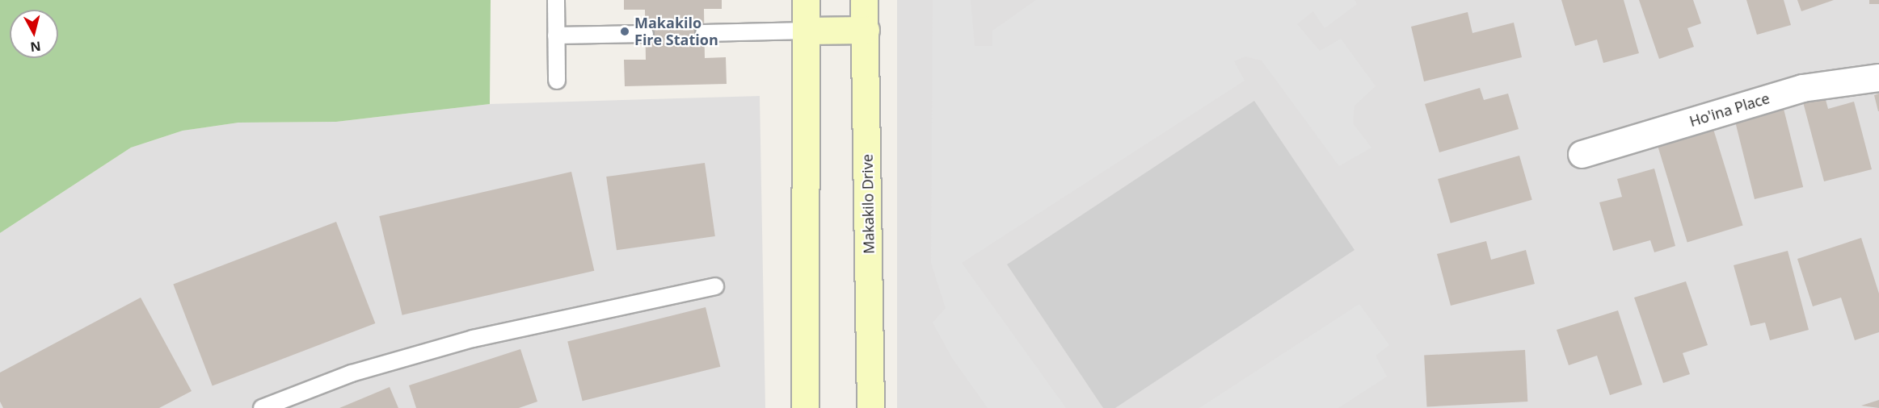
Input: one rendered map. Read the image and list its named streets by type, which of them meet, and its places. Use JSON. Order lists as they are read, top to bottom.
{
  "streets": {
    "main road": ["Makakilo Drive"],
    "street": ["Ho'ina Place"]
  },
  "places": ["Makakilo Fire Station"],
  "north": "bottom"
}
